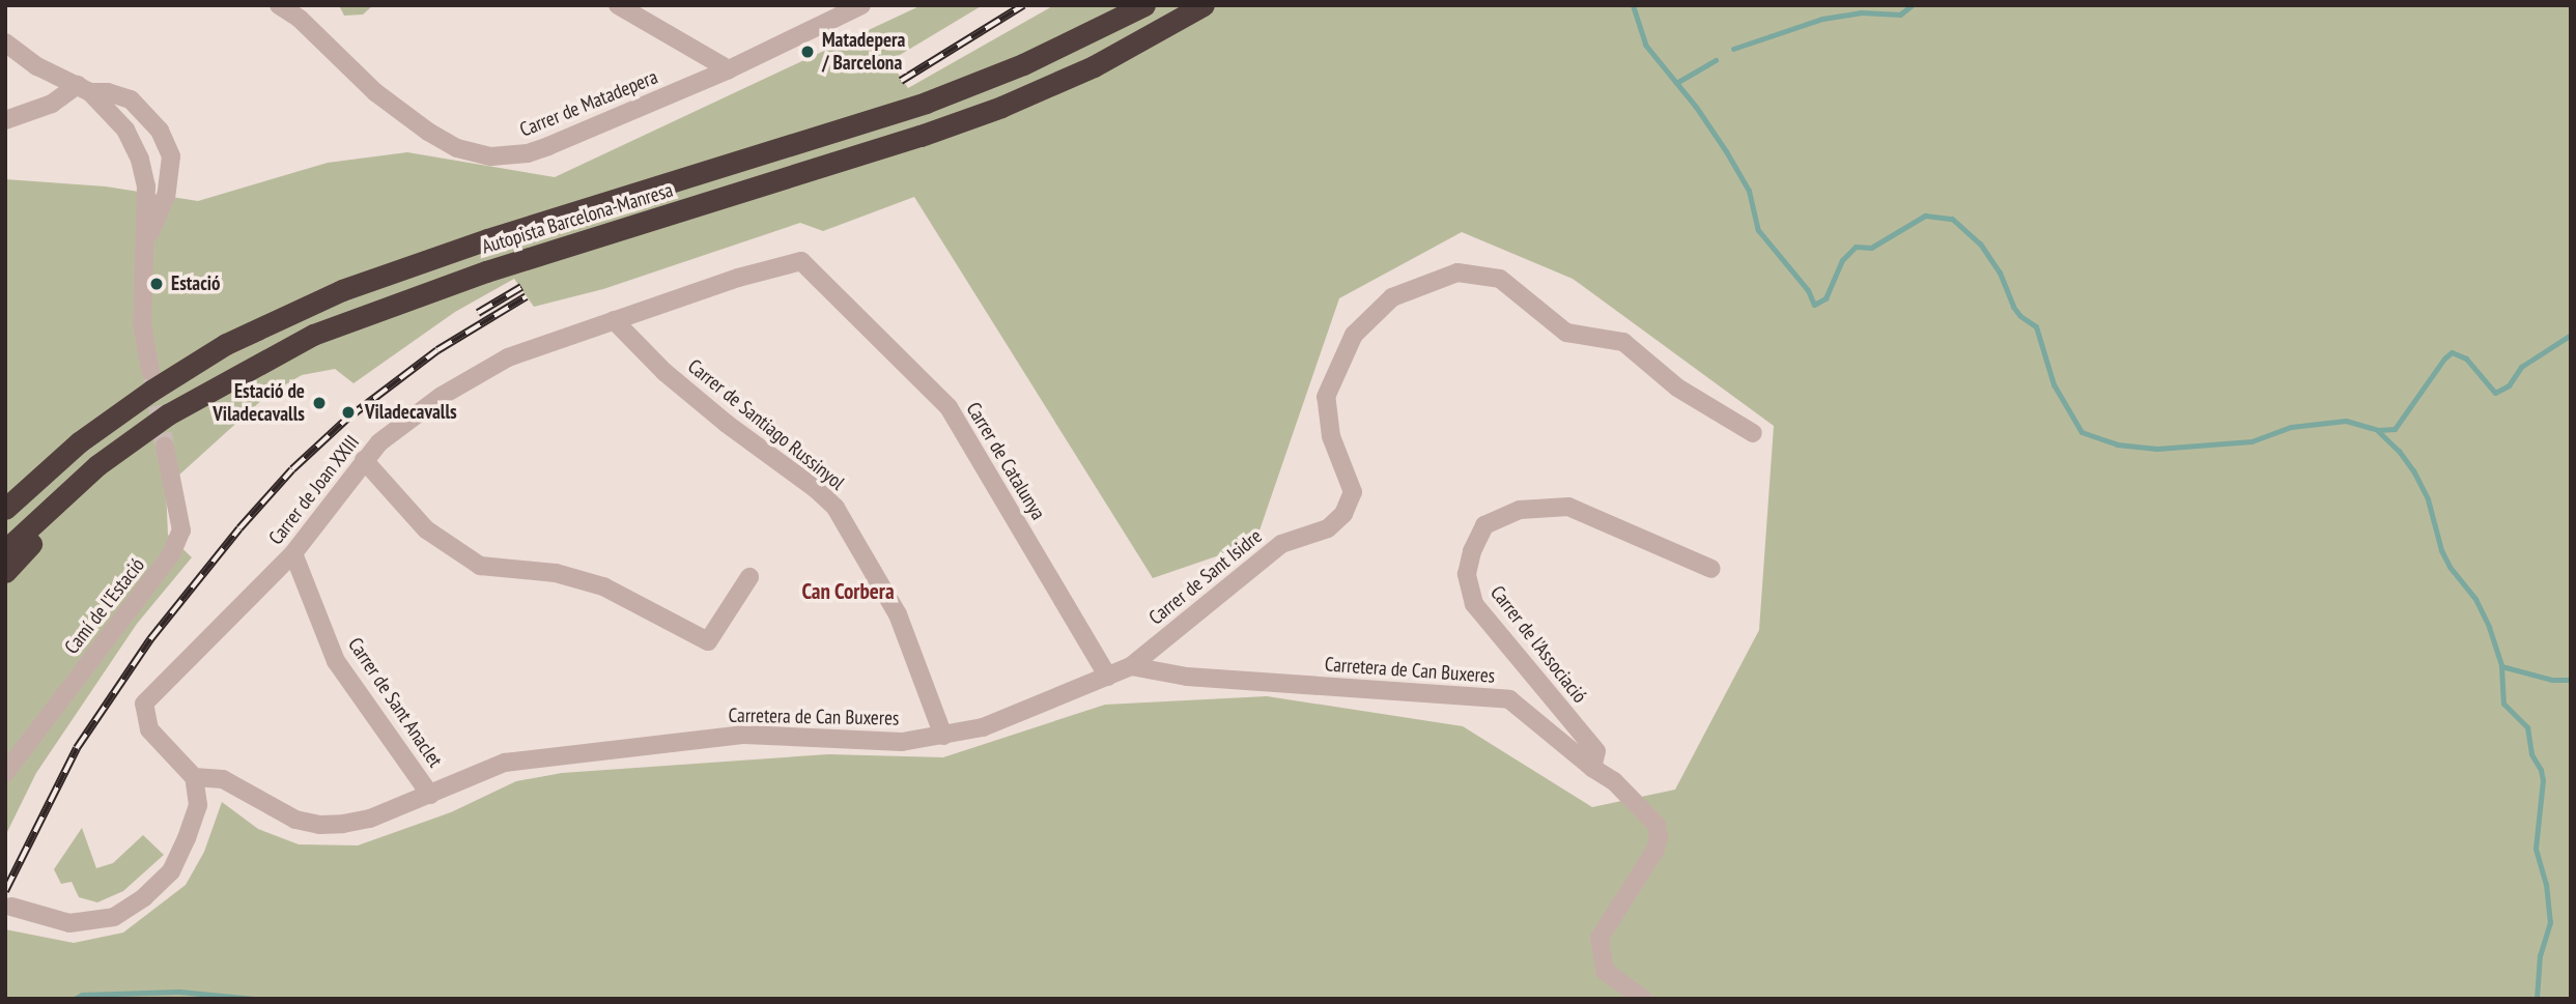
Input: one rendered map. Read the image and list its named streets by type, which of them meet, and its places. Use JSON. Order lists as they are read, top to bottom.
{
  "streets": {
    "highway": ["Autopista Barcelona-Manresa"],
    "street": [
      "Carrer de Matadepera",
      "Carrer de Santiago Russinyol",
      "Carrer de Catalunya",
      "Carrer de Joan XXIII",
      "Carrer de Sant Isidre",
      "Camí de l'Estació",
      "Carrer de l'Associació",
      "Carretera de Can Buxeres",
      "Carrer de Sant Anaclet"
    ]
  },
  "crossings": [
    ["Carrer de Santiago Russinyol", "Carrer de Joan XXIII"],
    ["Carrer de Santiago Russinyol", "Carretera de Can Buxeres"],
    ["Carrer de Catalunya", "Carrer de Joan XXIII"],
    ["Carrer de Catalunya", "Carretera de Can Buxeres"],
    ["Carrer de Joan XXIII", "Carretera de Can Buxeres"],
    ["Carrer de Joan XXIII", "Carrer de Sant Anaclet"],
    ["Carrer de Sant Isidre", "Carretera de Can Buxeres"],
    ["Carrer de l'Associació", "Carretera de Can Buxeres"],
    ["Carretera de Can Buxeres", "Carrer de Sant Anaclet"]
  ],
  "districts": ["Can Corbera"],
  "places": [
    "Matadepera / Barcelona",
    "Estació",
    "Estació de Viladecavalls",
    "Viladecavalls"
  ]
}
